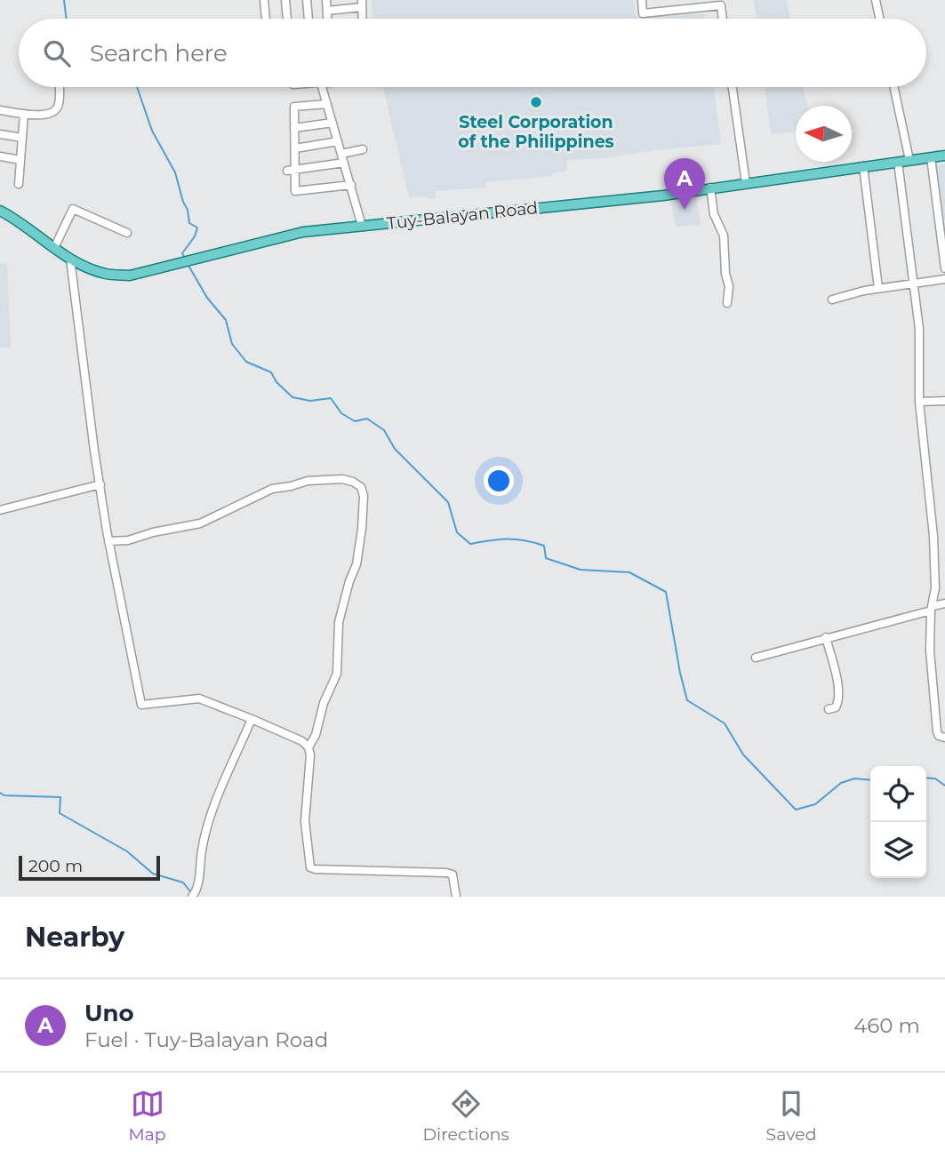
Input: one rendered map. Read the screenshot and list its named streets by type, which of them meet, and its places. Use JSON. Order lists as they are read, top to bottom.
{
  "streets": {
    "main road": ["Tuy-Balayan Road"]
  },
  "places": ["Steel Corporation of the Philippines"],
  "scale_bar": "200 m",
  "north": "left",
  "page": {
    "search": "Search here",
    "pins": "A",
    "scale": "200 m",
    "heading": "Nearby",
    "list": [
      {
        "mark": "A",
        "name": "Uno",
        "note": "Fuel · Tuy-Balayan Road",
        "value": "460 m"
      }
    ],
    "nav": ["Map", "Directions", "Saved"]
  }
}
